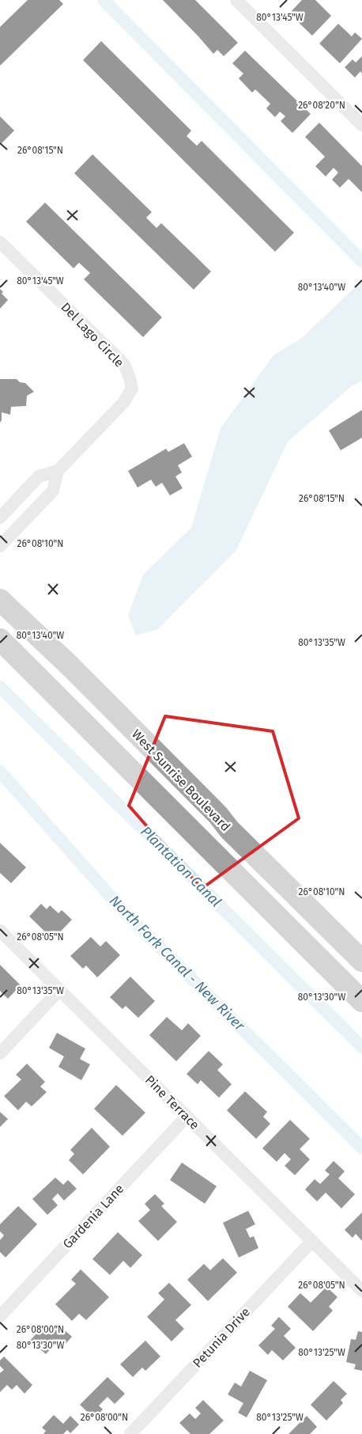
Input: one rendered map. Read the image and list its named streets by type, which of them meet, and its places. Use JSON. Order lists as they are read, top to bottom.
{
  "streets": {
    "highway": ["West Sunrise Boulevard"],
    "street": [
      "Del Lago Circle",
      "Pine Terrace",
      "Gardenia Lane",
      "Petunia Drive"
    ]
  },
  "crossings": [
    ["Pine Terrace", "Gardenia Lane"],
    ["Pine Terrace", "Petunia Drive"]
  ],
  "water": ["Plantation Canal", "North Fork Canal - New River"],
  "coordinates": [
    "80°13'45\"W",
    "26°08'20\"N",
    "26°08'15\"N",
    "80°13'40\"W",
    "26°08'10\"N",
    "80°13'35\"W",
    "26°08'05\"N",
    "80°13'30\"W",
    "26°08'00\"N",
    "80°13'25\"W"
  ]
}
